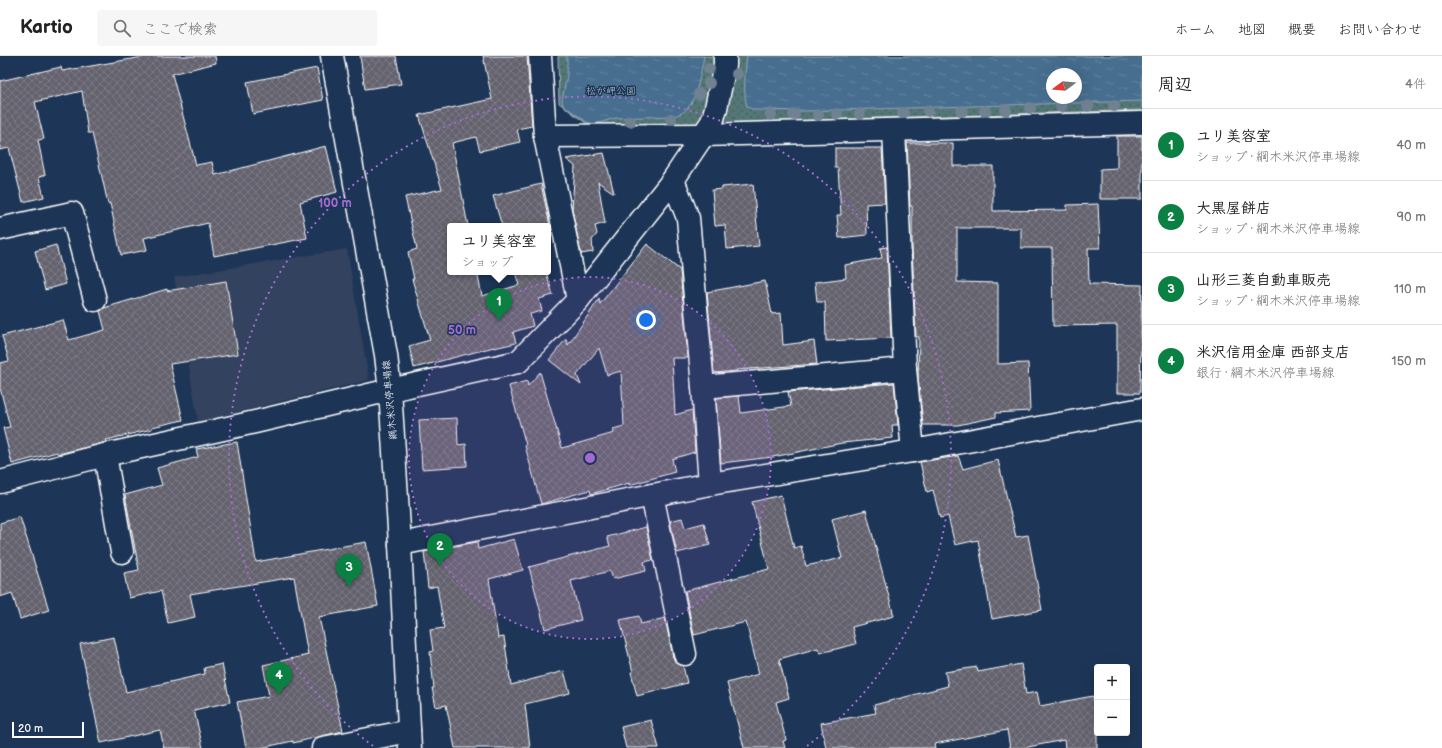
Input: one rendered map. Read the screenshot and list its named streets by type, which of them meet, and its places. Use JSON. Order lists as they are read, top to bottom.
{
  "streets": {
    "street": ["綱木米沢停車場線"]
  },
  "parks": ["松が岬公園"],
  "scale_bar": "20 m",
  "north": "left",
  "page": {
    "header": "Kartio",
    "search": "ここで検索",
    "nav": [
      "ホーム",
      "地図",
      "概要",
      "お問い合わせ"
    ],
    "heading": ["周辺", "4件"],
    "list": [
      {
        "mark": "1",
        "name": "ユリ美容室",
        "note": "ショップ · 綱木米沢停車場線",
        "value": "40 m"
      },
      {
        "mark": "2",
        "name": "大黒屋餅店",
        "note": "ショップ · 綱木米沢停車場線",
        "value": "90 m"
      },
      {
        "mark": "3",
        "name": "山形三菱自動車販売",
        "note": "ショップ · 綱木米沢停車場線",
        "value": "110 m"
      },
      {
        "mark": "4",
        "name": "米沢信用金庫 西部支店",
        "note": "銀行 · 綱木米沢停車場線",
        "value": "150 m"
      }
    ],
    "popup": ["ユリ美容室", "ショップ"],
    "pins": [
      "1",
      "2",
      "3",
      "4"
    ],
    "map_buttons": ["+", "−"],
    "scale": "20 m"
  },
  "rings": ["100 m", "50 m"]
}
